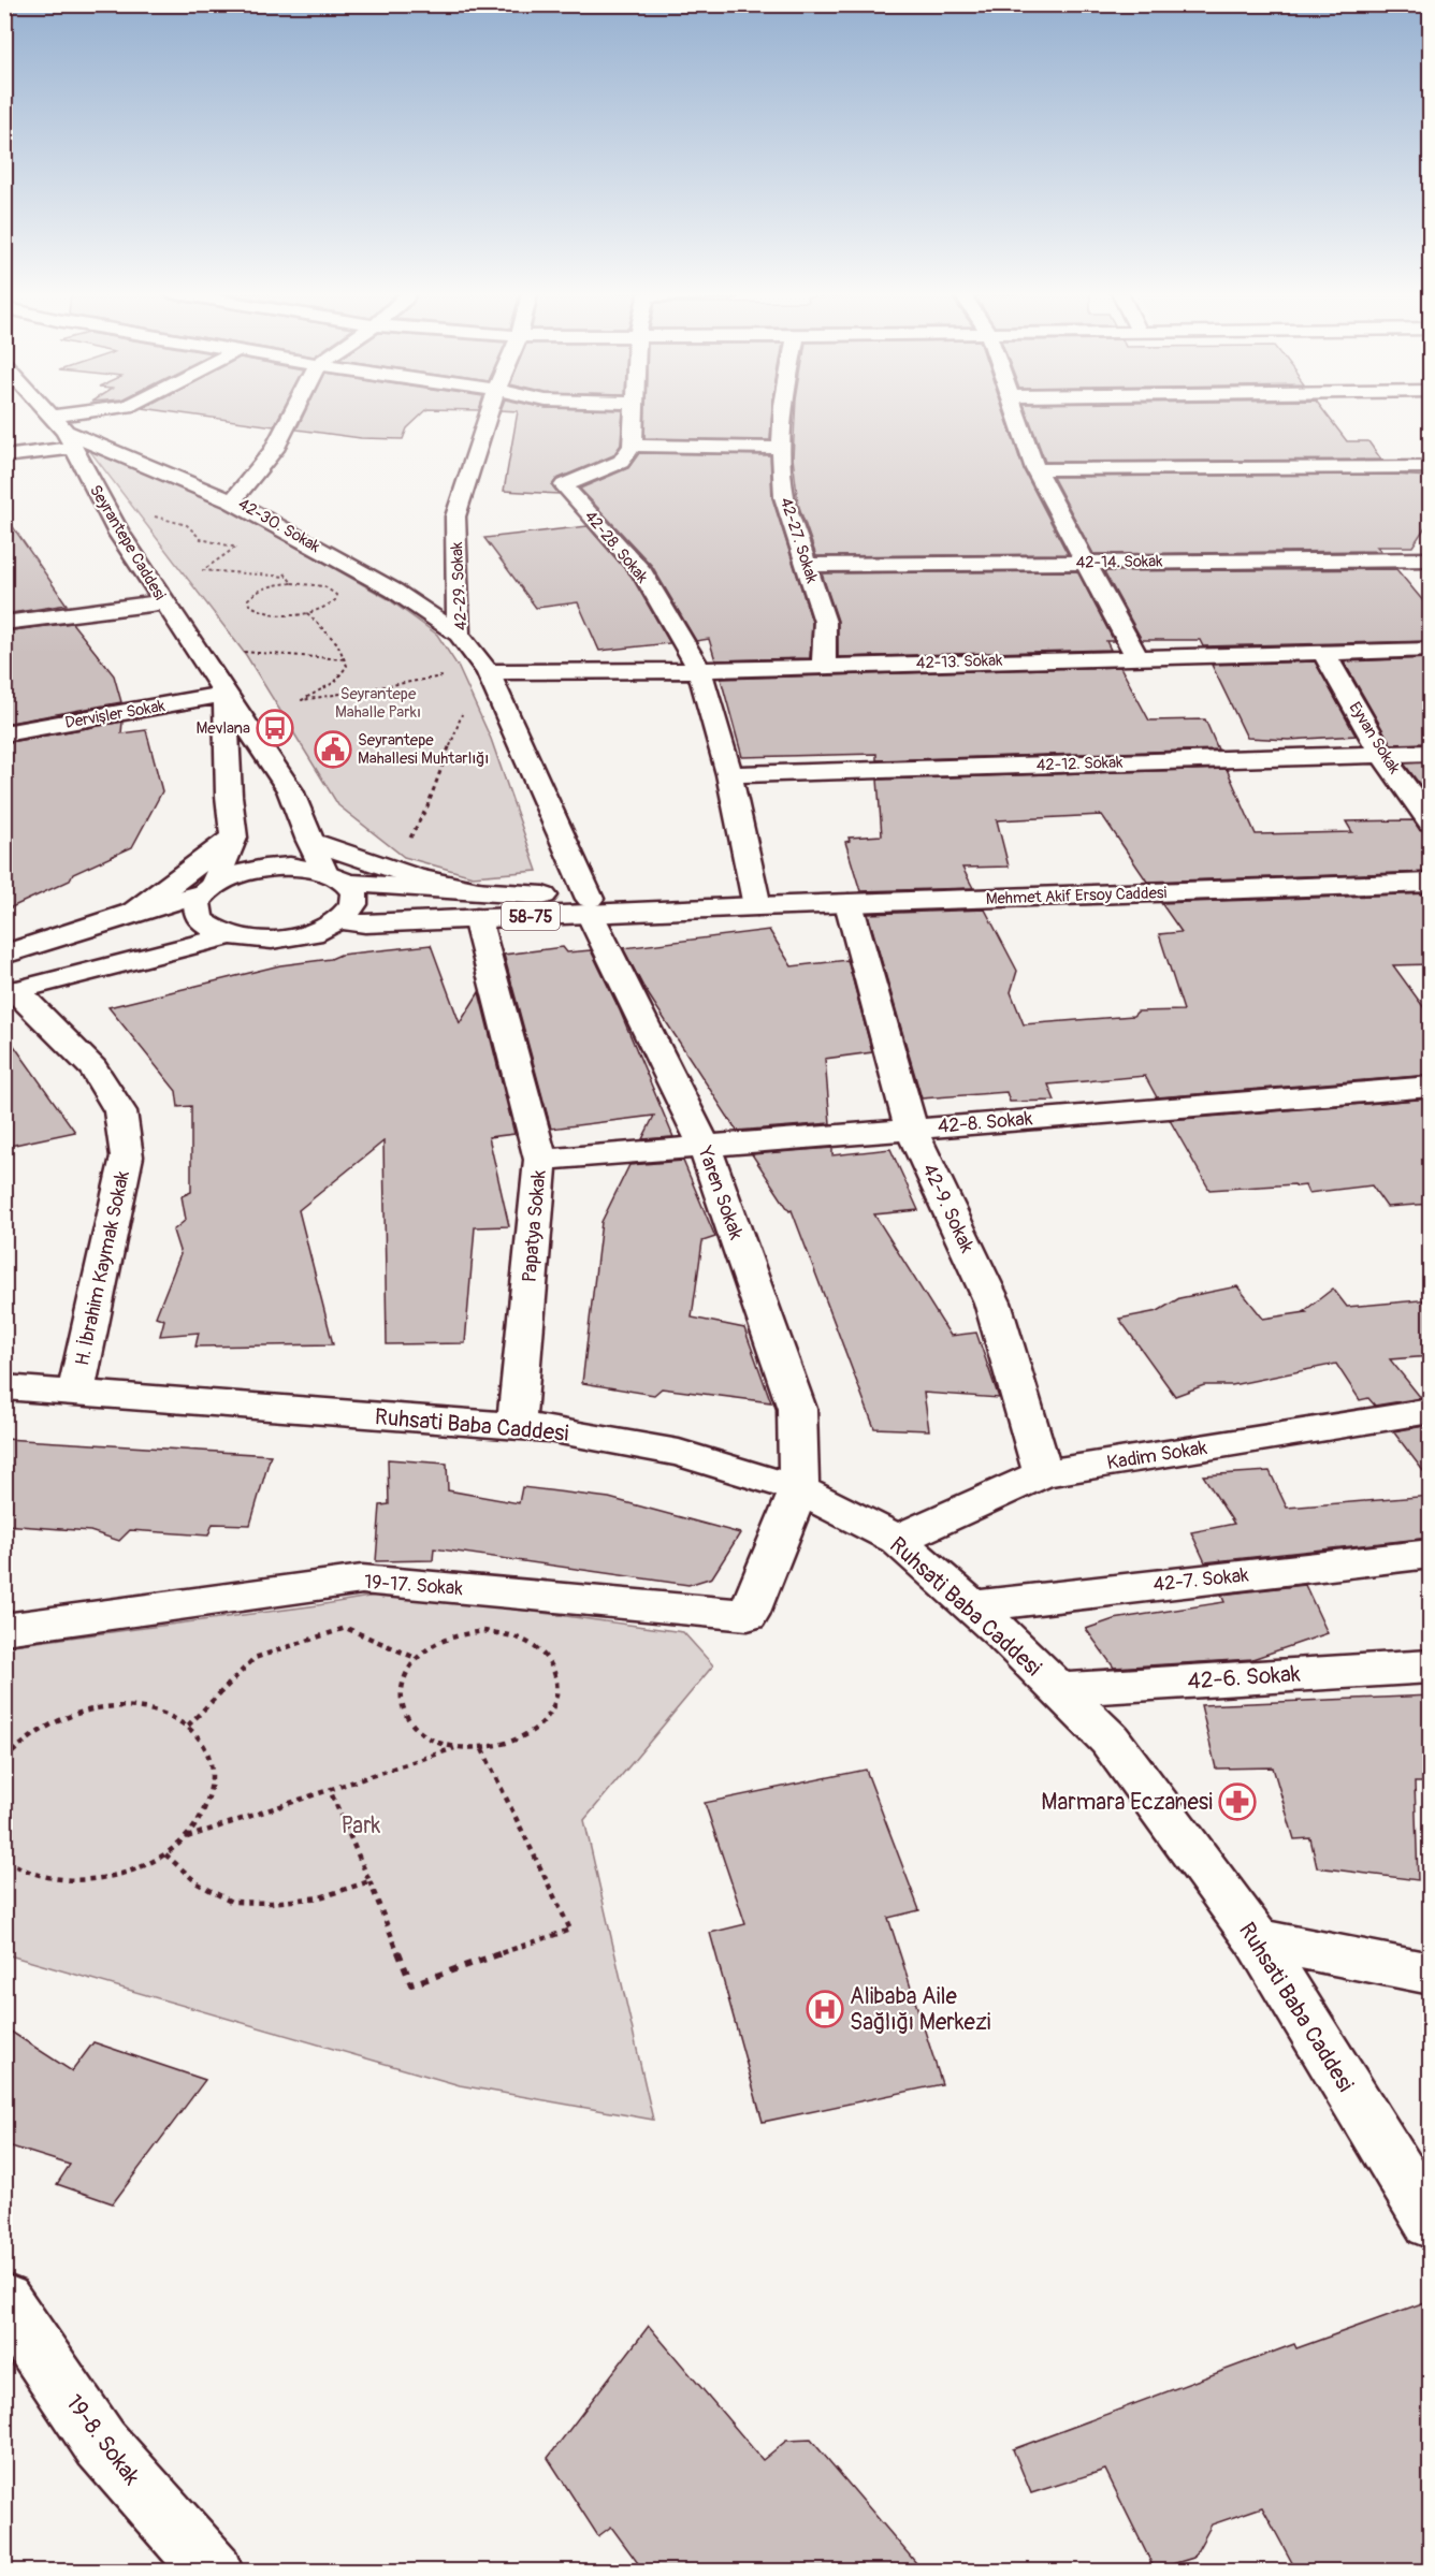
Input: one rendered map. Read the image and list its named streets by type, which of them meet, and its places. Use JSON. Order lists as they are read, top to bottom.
{
  "streets": {
    "street": [
      "42-30. Sokak",
      "42-27. Sokak",
      "Seyrantepe Caddesi",
      "42-28. Sokak",
      "42-14. Sokak",
      "42-29. Sokak",
      "42-13. Sokak",
      "Dervişler Sokak",
      "Eyvan Sokak",
      "42-12. Sokak",
      "Mehmet Akif Ersoy Caddesi",
      "58-75",
      "42-8. Sokak",
      "Yaren Sokak",
      "42-9. Sokak",
      "Papatya Sokak",
      "H. İbrahim Kaymak Sokak",
      "Ruhsati Baba Caddesi",
      "Kadim Sokak",
      "42-7. Sokak",
      "19-17. Sokak",
      "42-6. Sokak",
      "19-8. Sokak"
    ]
  },
  "crossings": [
    ["42-30. Sokak", "42-29. Sokak"],
    ["42-27. Sokak", "42-14. Sokak"],
    ["42-27. Sokak", "42-13. Sokak"],
    ["Seyrantepe Caddesi", "Dervişler Sokak"],
    ["Seyrantepe Caddesi", "Mehmet Akif Ersoy Caddesi"],
    ["42-28. Sokak", "42-13. Sokak"],
    ["42-28. Sokak", "42-12. Sokak"],
    ["42-28. Sokak", "Mehmet Akif Ersoy Caddesi"],
    ["42-29. Sokak", "42-13. Sokak"],
    ["42-29. Sokak", "Mehmet Akif Ersoy Caddesi"],
    ["42-29. Sokak", "Yaren Sokak"],
    ["42-13. Sokak", "Eyvan Sokak"],
    ["Eyvan Sokak", "42-12. Sokak"],
    ["Mehmet Akif Ersoy Caddesi", "Yaren Sokak"],
    ["Mehmet Akif Ersoy Caddesi", "42-9. Sokak"],
    ["Mehmet Akif Ersoy Caddesi", "Papatya Sokak"],
    ["42-8. Sokak", "Yaren Sokak"],
    ["42-8. Sokak", "42-9. Sokak"],
    ["42-8. Sokak", "Papatya Sokak"],
    ["Yaren Sokak", "Ruhsati Baba Caddesi"],
    ["Yaren Sokak", "19-17. Sokak"],
    ["42-9. Sokak", "Kadim Sokak"],
    ["Papatya Sokak", "Ruhsati Baba Caddesi"],
    ["H. İbrahim Kaymak Sokak", "Ruhsati Baba Caddesi"],
    ["Ruhsati Baba Caddesi", "Kadim Sokak"],
    ["Ruhsati Baba Caddesi", "42-7. Sokak"],
    ["Ruhsati Baba Caddesi", "19-17. Sokak"],
    ["Ruhsati Baba Caddesi", "42-6. Sokak"]
  ],
  "parks": ["Seyrantepe Mahalle Parkı", "Park"],
  "places": {
    "bus stop": ["Mevlana"],
    "public building": ["Seyrantepe Mahallesi Muhtarlığı"],
    "pharmacy": ["Marmara Eczanesi"],
    "hospital": ["Alibaba Aile Sağlığı Merkezi"]
  }
}
